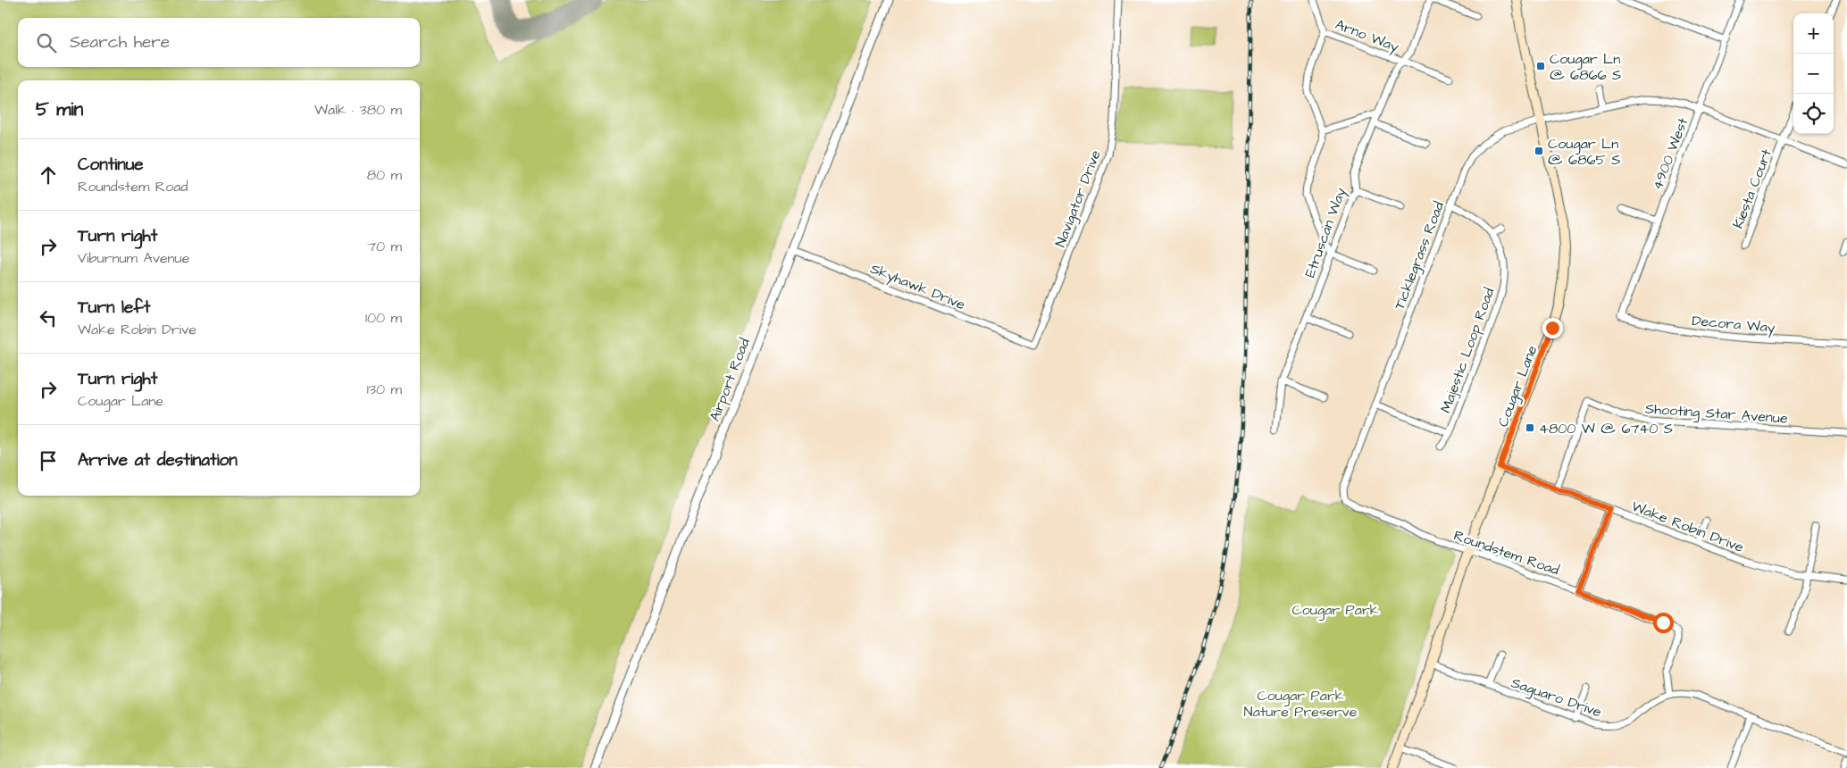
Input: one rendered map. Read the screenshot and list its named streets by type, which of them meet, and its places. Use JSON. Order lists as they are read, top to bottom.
{
  "streets": {
    "main road": ["Cougar Lane"],
    "street": [
      "Arno Way",
      "4900 West",
      "Kiesta Court",
      "Navigator Drive",
      "Etruscan Way",
      "Ticklegrass Road",
      "Skyhawk Drive",
      "Decora Way",
      "Majestic Loop Road",
      "Airport Road",
      "Shooting Star Avenue",
      "Wake Robin Drive",
      "Roundstem Road",
      "Saguaro Drive"
    ]
  },
  "crossings": [
    ["Arno Way", "Etruscan Way"],
    ["4900 West", "Ticklegrass Road"],
    ["4900 West", "Decora Way"],
    ["Kiesta Court", "Ticklegrass Road"],
    ["Navigator Drive", "Skyhawk Drive"],
    ["Ticklegrass Road", "Majestic Loop Road"],
    ["Ticklegrass Road", "Cougar Lane"],
    ["Ticklegrass Road", "Roundstem Road"],
    ["Skyhawk Drive", "Airport Road"],
    ["Cougar Lane", "Wake Robin Drive"],
    ["Cougar Lane", "Roundstem Road"],
    ["Cougar Lane", "Saguaro Drive"],
    ["Shooting Star Avenue", "Wake Robin Drive"],
    ["Roundstem Road", "Saguaro Drive"]
  ],
  "parks": ["Cougar Park", "Cougar Park Nature Preserve"],
  "places": {
    "transit": ["Cougar Ln @ 6866 S", "Cougar Ln @ 6865 S", "4800 W @ 6740 S"]
  },
  "page": {
    "map_buttons": ["+", "−"],
    "search": "Search here",
    "heading": ["5 min", "Walk · 380 m"],
    "list": [
      ["Continue", "Roundstem Road", "80 m"],
      ["Turn right", "Viburnum Avenue", "70 m"],
      ["Turn left", "Wake Robin Drive", "100 m"],
      ["Turn right", "Cougar Lane", "130 m"],
      "Arrive at destination"
    ]
  }
}
